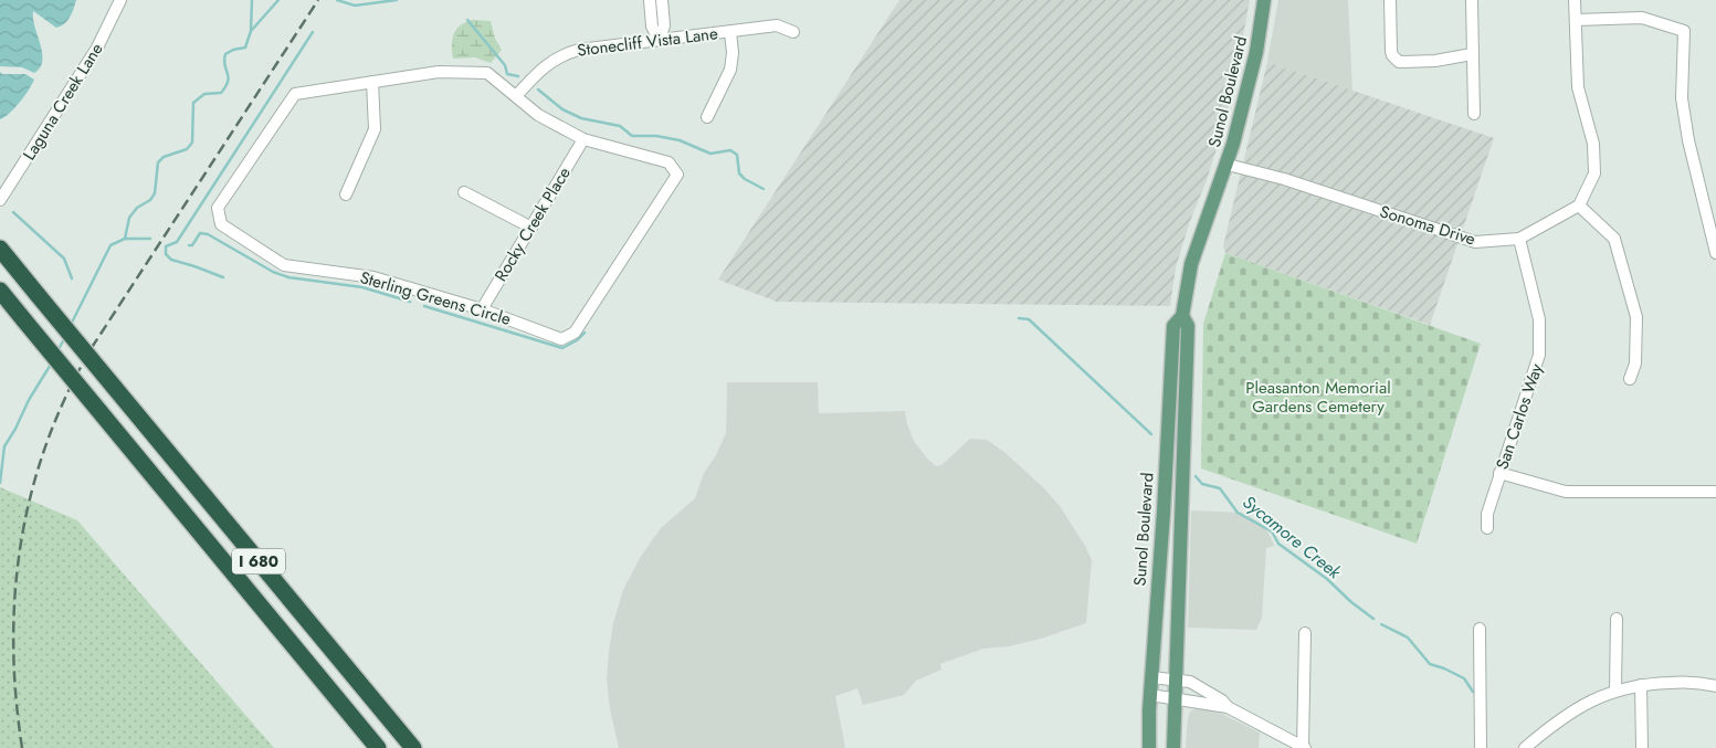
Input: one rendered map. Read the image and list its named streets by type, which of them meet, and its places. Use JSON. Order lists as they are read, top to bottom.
{
  "streets": {
    "highway": ["I 680"],
    "main road": ["Sunol Boulevard"],
    "street": [
      "Stonecliff Vista Lane",
      "Laguna Creek Lane",
      "Rocky Creek Place",
      "Sonoma Drive",
      "Sterling Greens Circle",
      "San Carlos Way"
    ]
  },
  "crossings": [
    ["Stonecliff Vista Lane", "Sterling Greens Circle"],
    ["Sunol Boulevard", "Sonoma Drive"],
    ["Rocky Creek Place", "Sterling Greens Circle"],
    ["Sonoma Drive", "San Carlos Way"]
  ],
  "water": ["Sycamore Creek"],
  "parks": ["Pleasanton Memorial Gardens Cemetery"]
}
